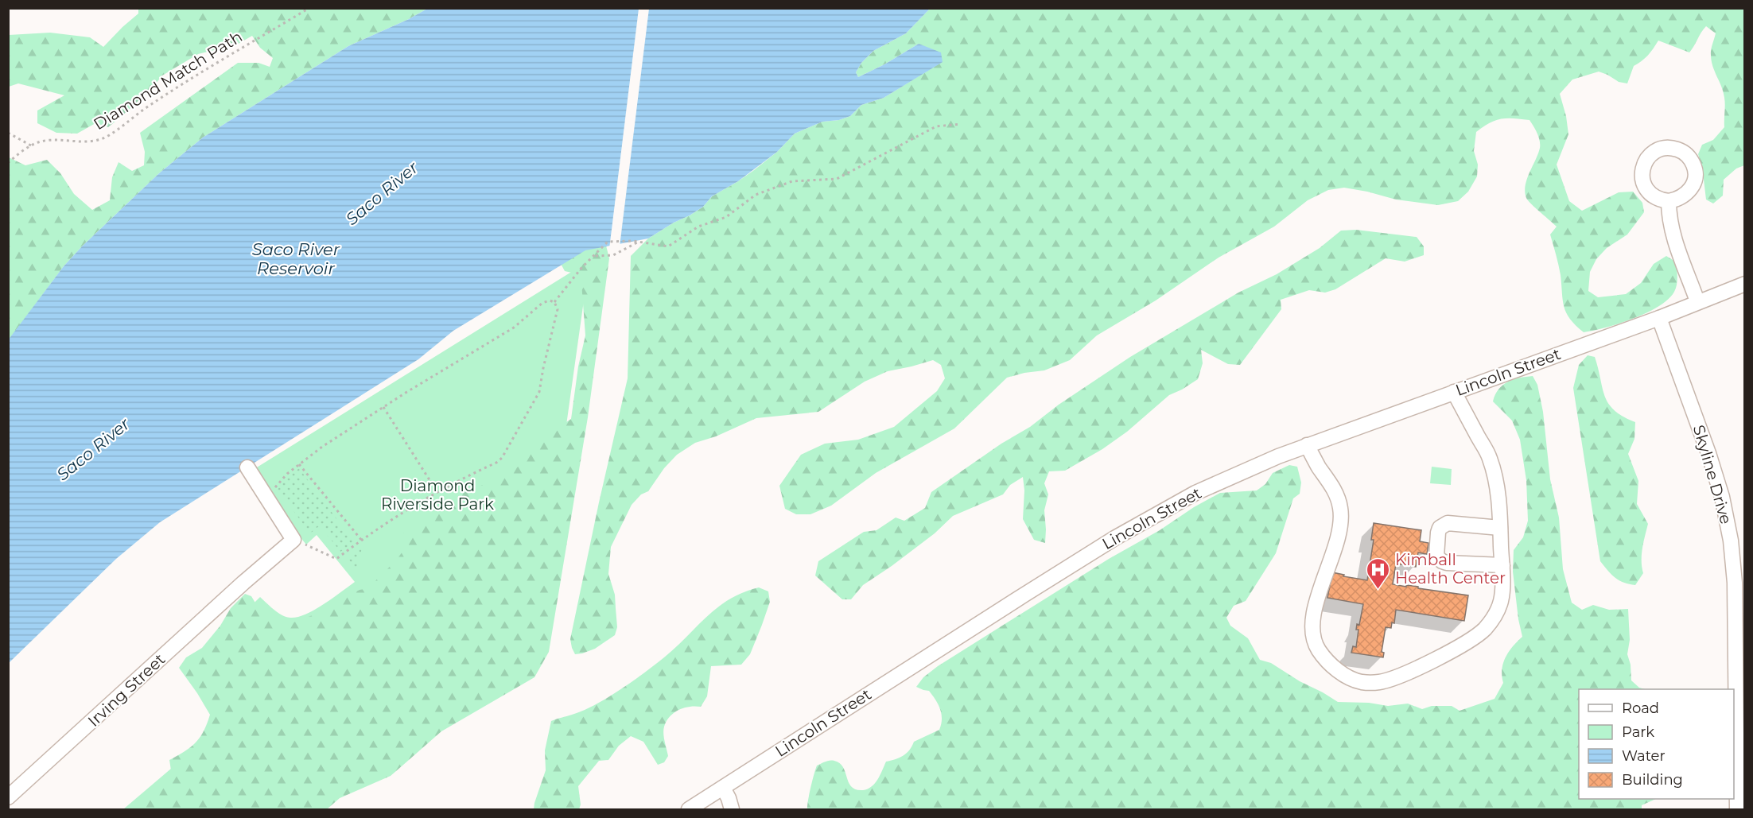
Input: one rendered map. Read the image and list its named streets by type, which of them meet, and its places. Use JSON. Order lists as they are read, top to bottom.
{
  "streets": {
    "street": ["Lincoln Street", "Skyline Drive", "Irving Street"],
    "path": ["Diamond Match Path"]
  },
  "crossings": [
    ["Lincoln Street", "Skyline Drive"]
  ],
  "water": ["Saco River", "Saco River Reservoir"],
  "parks": ["Diamond Riverside Park"],
  "places": {
    "hospital": ["Kimball Health Center"]
  },
  "legend": [
    "Road",
    "Park",
    "Water",
    "Building"
  ]
}
